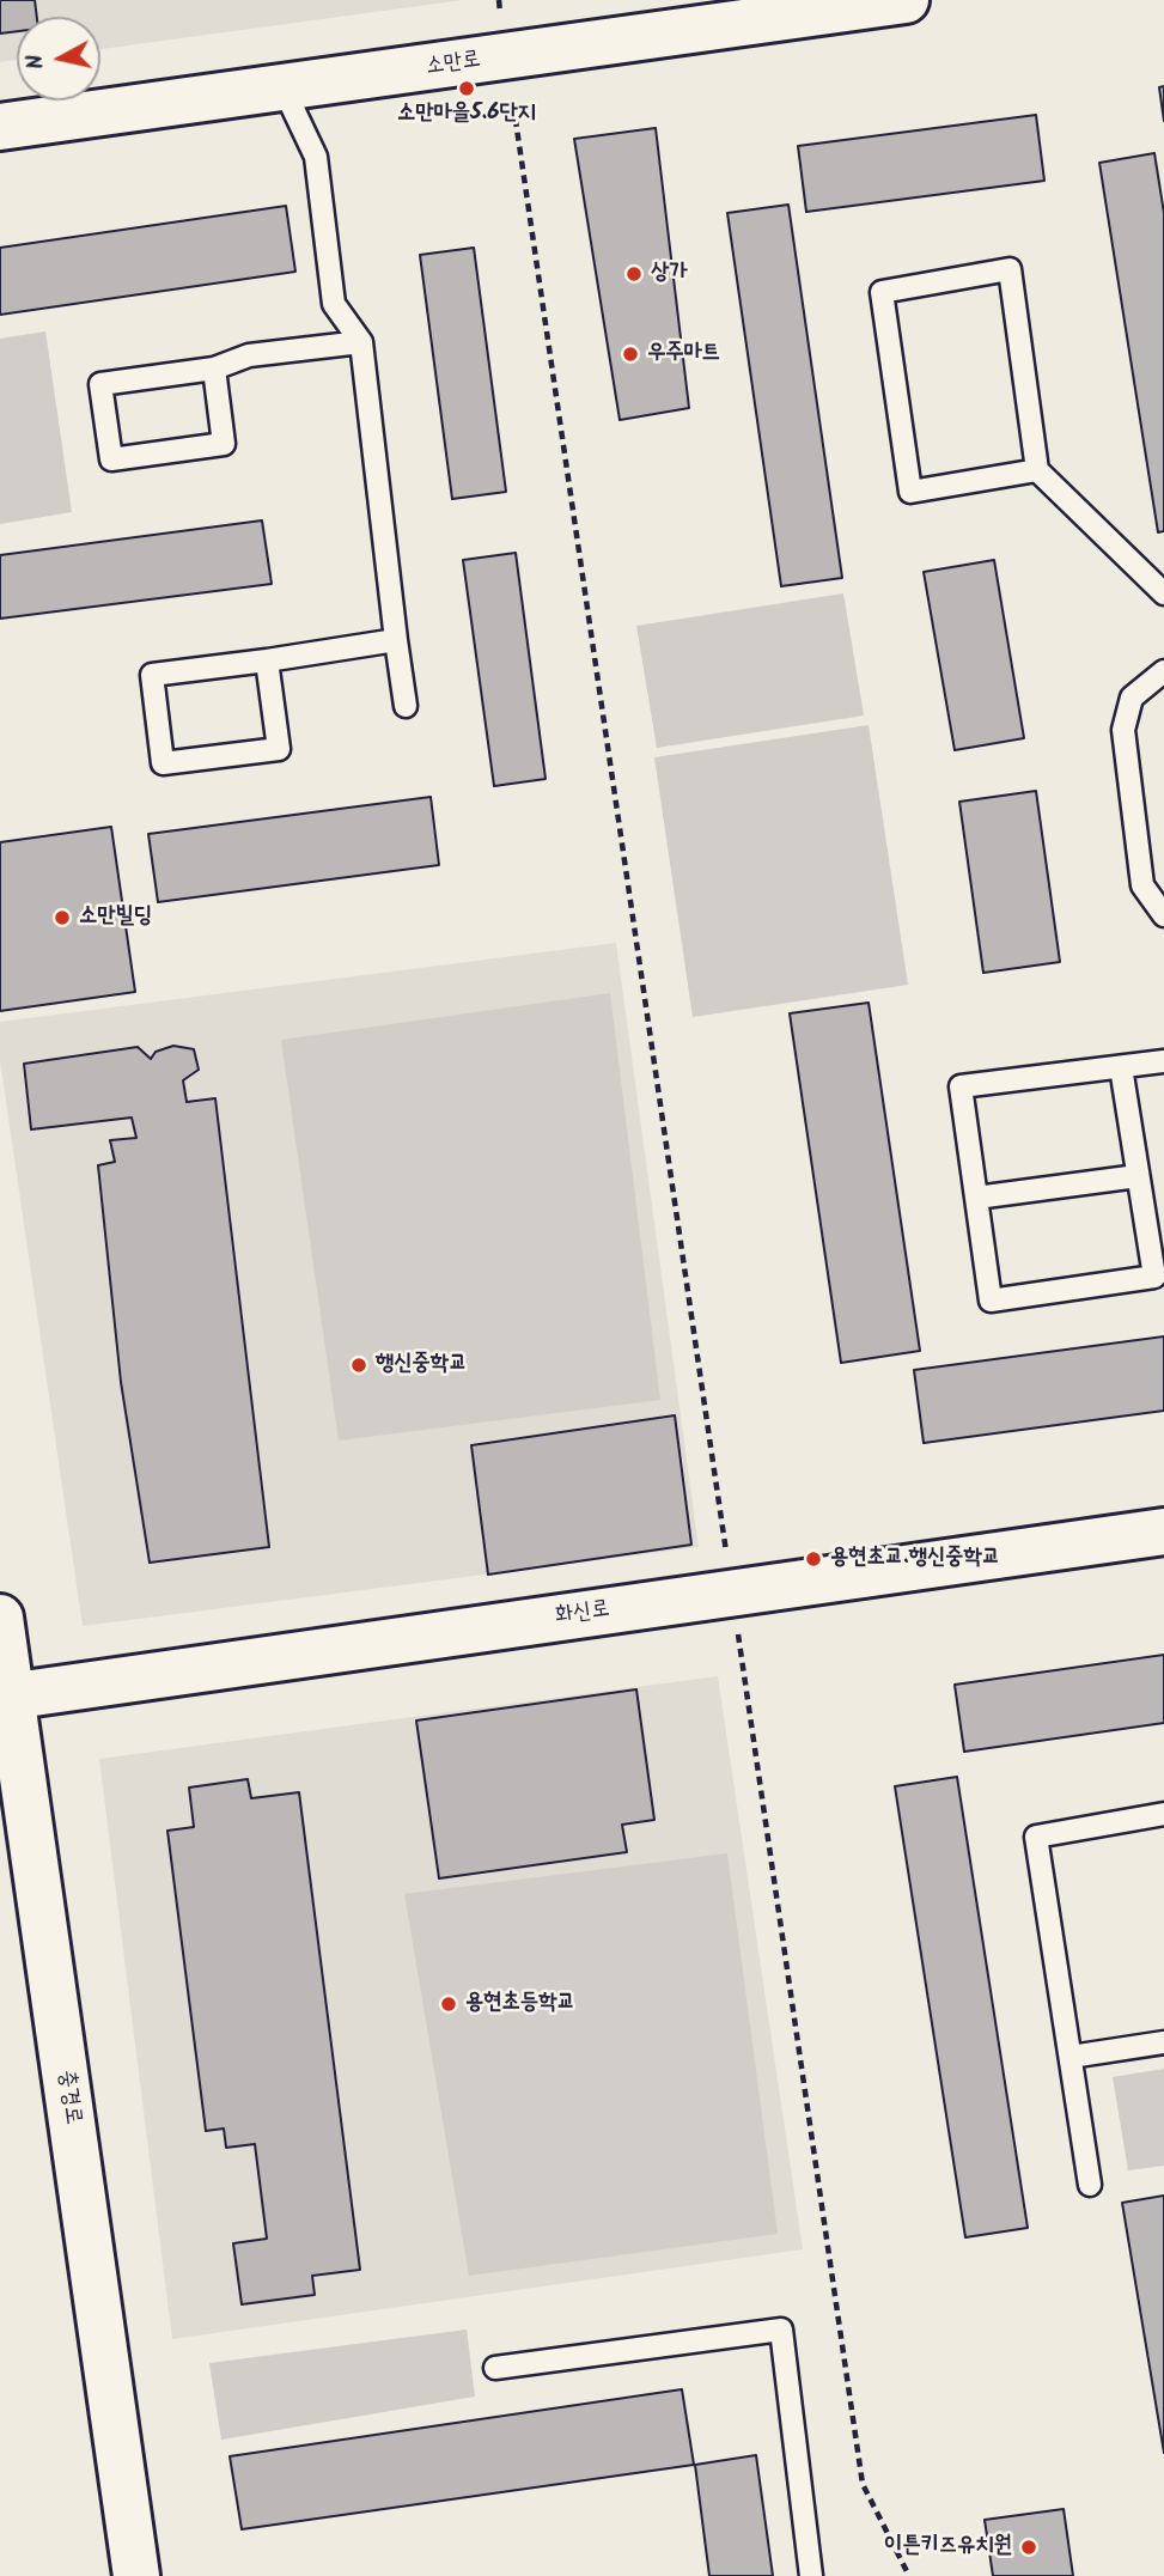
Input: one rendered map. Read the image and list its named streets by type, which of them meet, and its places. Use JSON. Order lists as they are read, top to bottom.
{
  "streets": {
    "main road": ["소만로", "화신로", "충경로"]
  },
  "crossings": [
    ["화신로", "충경로"]
  ],
  "places": [
    "소만마을5.6단지",
    "상가",
    "우주마트",
    "소만빌딩",
    "행신중학교",
    "용현초교.행신중학교",
    "용현초등학교",
    "이튼키즈유치원"
  ],
  "north": "left"
}
